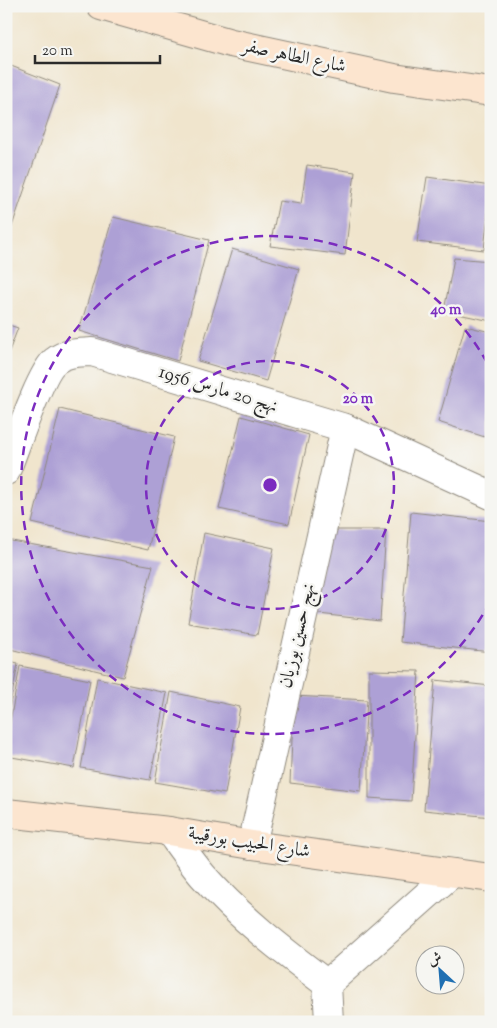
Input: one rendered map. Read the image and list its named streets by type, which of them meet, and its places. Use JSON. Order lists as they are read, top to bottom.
{
  "streets": {
    "main road": ["شارع الطاهر صفر", "شارع الحبيب بورقيبة"],
    "street": ["نهج 20 مارس 1956", "نهج حسين بوزيان"]
  },
  "crossings": [
    ["نهج 20 مارس 1956", "نهج حسين بوزيان"],
    ["نهج حسين بوزيان", "شارع الحبيب بورقيبة"]
  ],
  "scale_bar": "20 m",
  "north": "top left",
  "rings": ["40 m", "20 m"]
}
